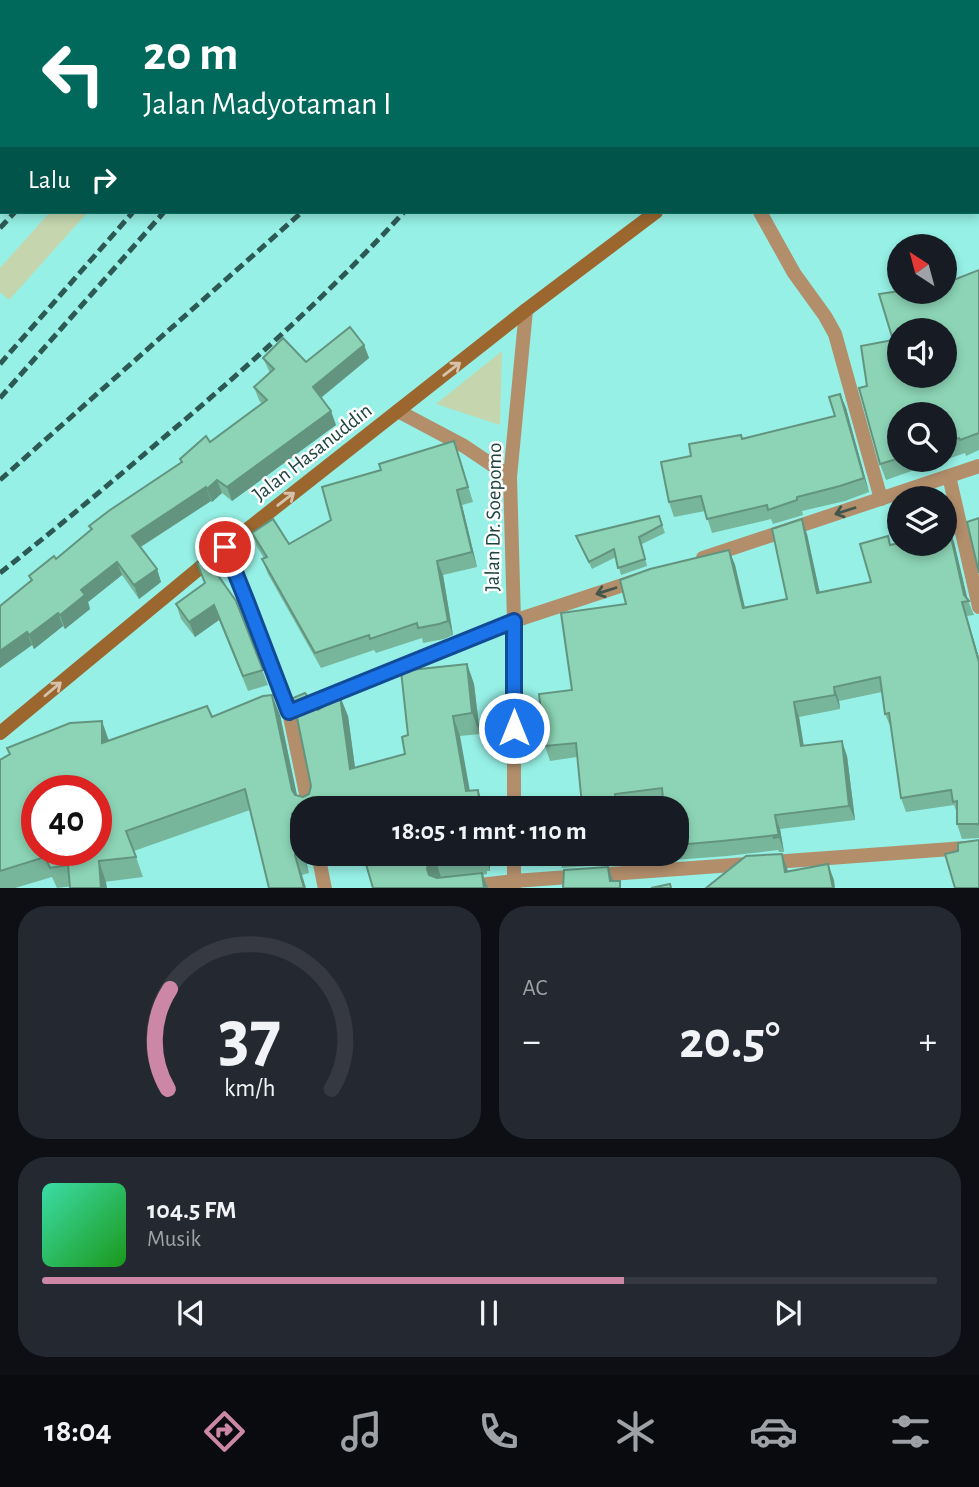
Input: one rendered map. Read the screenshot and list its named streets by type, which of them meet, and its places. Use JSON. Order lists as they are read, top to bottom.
{
  "streets": {
    "main road": ["Jalan Hasanuddin"],
    "street": ["Jalan Dr. Soepomo"]
  },
  "crossings": [
    ["Jalan Hasanuddin", "Jalan Dr. Soepomo"]
  ],
  "one_way": ["Jalan Hasanuddin"],
  "north": "top left",
  "page": {
    "turn": ["20 m", "Jalan Madyotaman I"],
    "then": "Lalu",
    "limit": "40",
    "trip": "18:05 · 1 mnt · 110 m",
    "tile": "AC",
    "heat": ["−", "20.5°", "+"],
    "song": ["104.5 FM", "Musik"],
    "tabs": "18:04",
    "gauge": ["37", "km/h"]
  }
}
